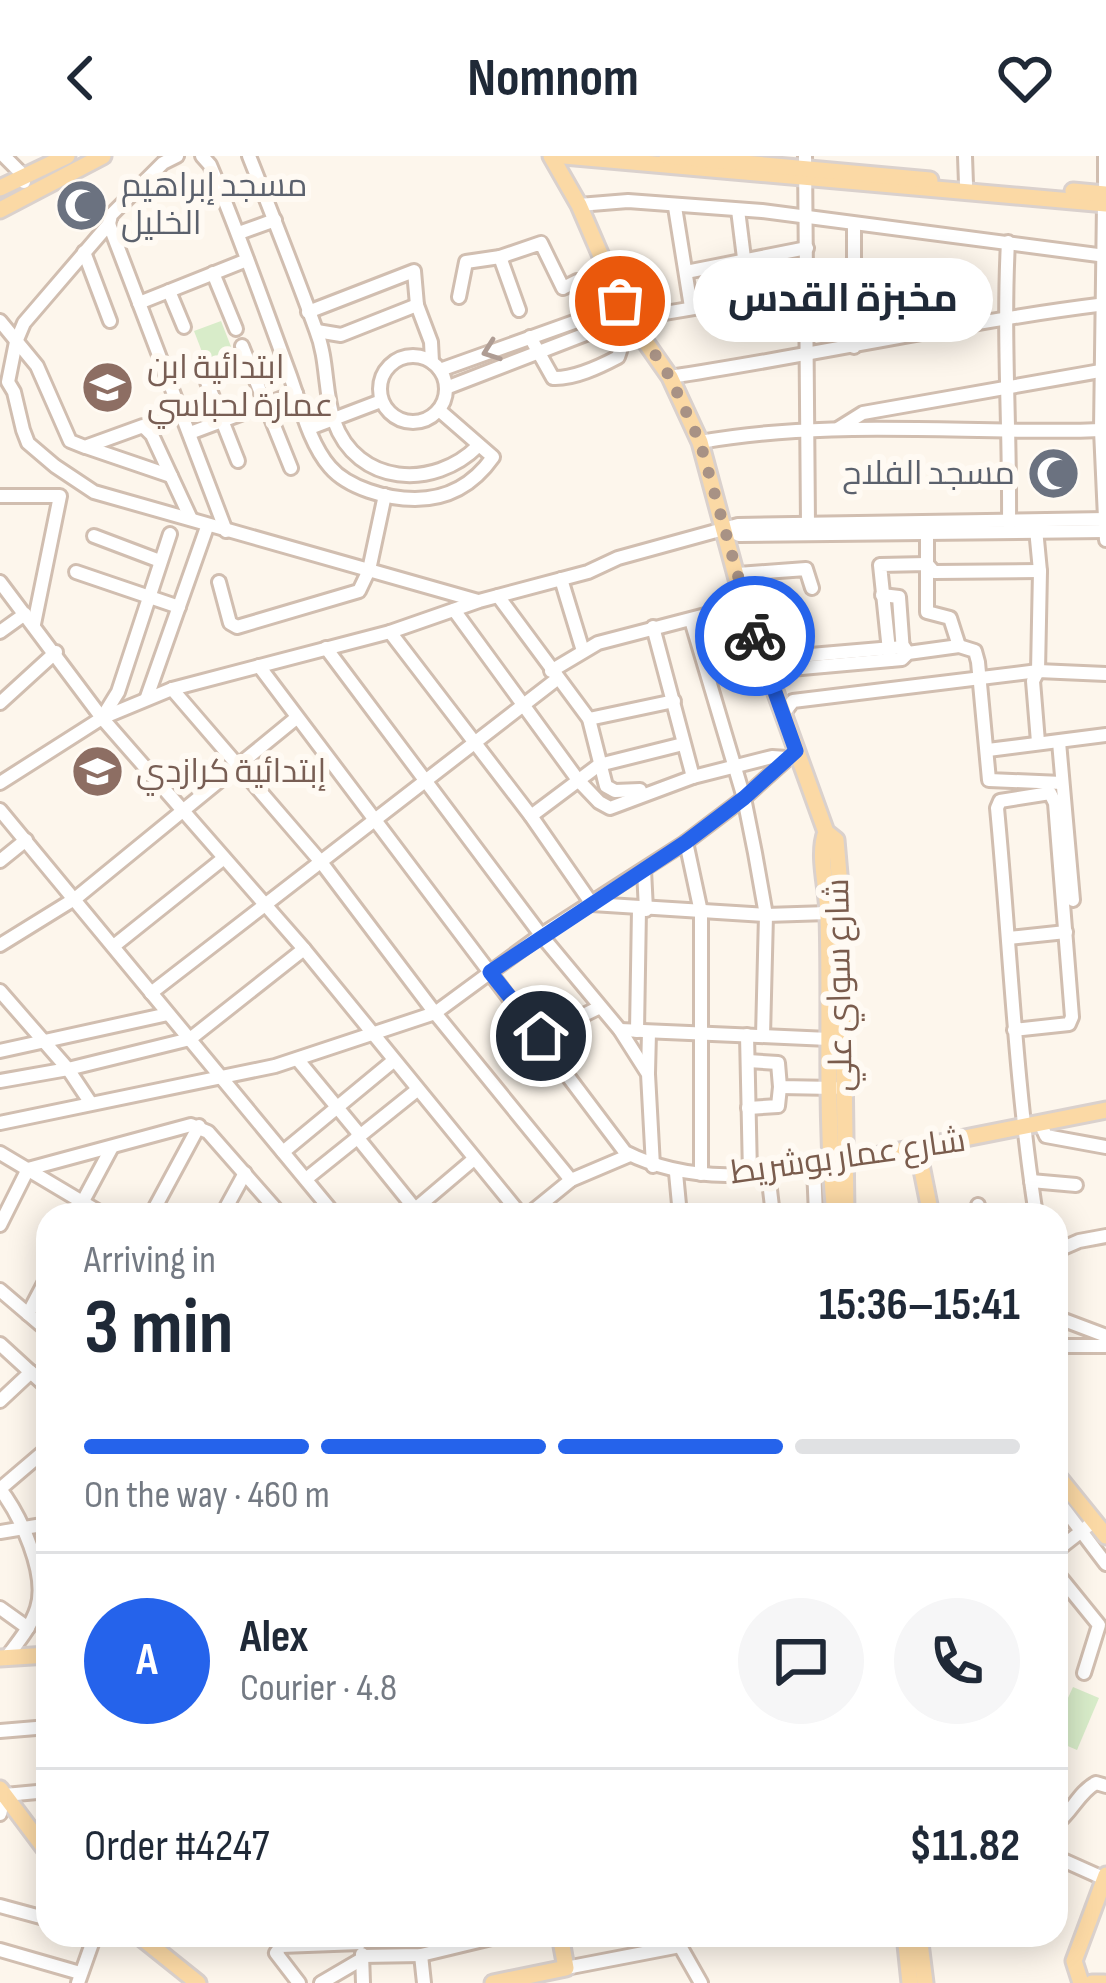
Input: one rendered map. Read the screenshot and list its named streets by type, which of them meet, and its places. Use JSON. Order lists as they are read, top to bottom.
{
  "streets": {
    "main road": ["شارع سواي علي", "شارع عمار بوشريط"]
  },
  "crossings": [
    ["شارع سواي علي", "شارع عمار بوشريط"]
  ],
  "places": {
    "mosque": ["مسجد إبراهيم الخليل", "مسجد الفلاح"],
    "other": ["مخبزة القدس"],
    "school or university": ["ابتدائية ابن عمارة لحباسي", "إبتدائية كرازدي"]
  },
  "page": {
    "header": "Nomnom",
    "bubble": "مخبزة القدس",
    "heading": ["3 min", "Arriving in", "15:36–15:41"],
    "panel": [
      "Alex",
      "Courier · 4.8",
      "Order #4247",
      "$11.82"
    ],
    "bar": "On the way · 460 m",
    "round": "A"
  }
}
